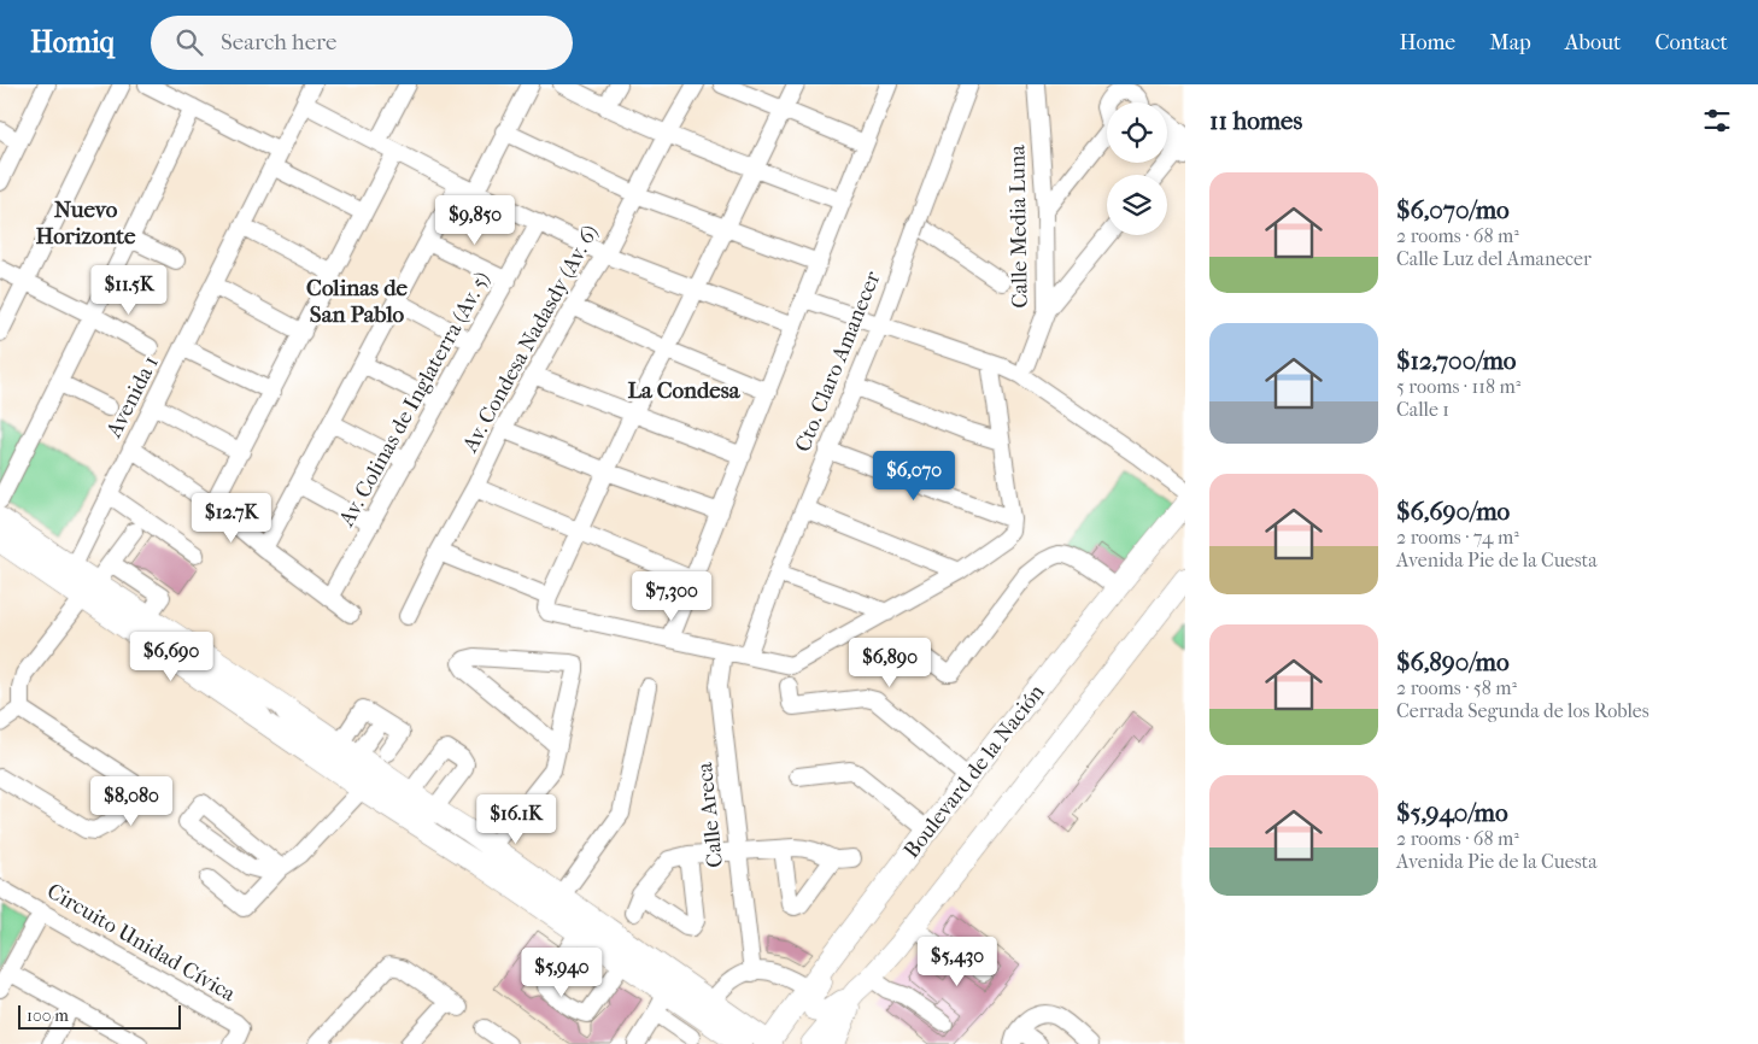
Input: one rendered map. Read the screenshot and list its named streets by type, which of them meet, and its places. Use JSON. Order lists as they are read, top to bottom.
{
  "streets": {
    "main road": ["Boulevard de la Nación"],
    "street": [
      "Calle Media Luna",
      "Av. Condesa Nadasdy (Av. 6)",
      "Cto. Claro Amanecer",
      "Avenida 1",
      "Av. Colinas de Inglaterra (Av. 5)",
      "Calle Areca",
      "Circuito Unidad Cívica"
    ]
  },
  "districts": ["Nuevo Horizonte", "Colinas de San Pablo", "La Condesa"],
  "scale_bar": "100 m",
  "page": {
    "header": "Homiq",
    "search": "Search here",
    "nav": [
      "Home",
      "Map",
      "About",
      "Contact"
    ],
    "heading": "11 homes",
    "list": [
      {
        "name": "$6,070/mo",
        "note": "2 rooms · 68 m² · Calle Luz del Amanecer"
      },
      {
        "name": "$12,700/mo",
        "note": "5 rooms · 118 m² · Calle 1"
      },
      {
        "name": "$6,690/mo",
        "note": "2 rooms · 74 m² · Avenida Pie de la Cuesta"
      },
      {
        "name": "$6,890/mo",
        "note": "2 rooms · 58 m² · Cerrada Segunda de los Robles"
      },
      {
        "name": "$5,940/mo",
        "note": "2 rooms · 68 m² · Avenida Pie de la Cuesta"
      }
    ],
    "price": [
      "$9,850",
      "$11.5K",
      "$6,070",
      "$12.7K",
      "$7,300",
      "$6,690",
      "$6,890",
      "$8,080",
      "$16.1K",
      "$5,430",
      "$5,940"
    ],
    "scale": "100 m"
  }
}
